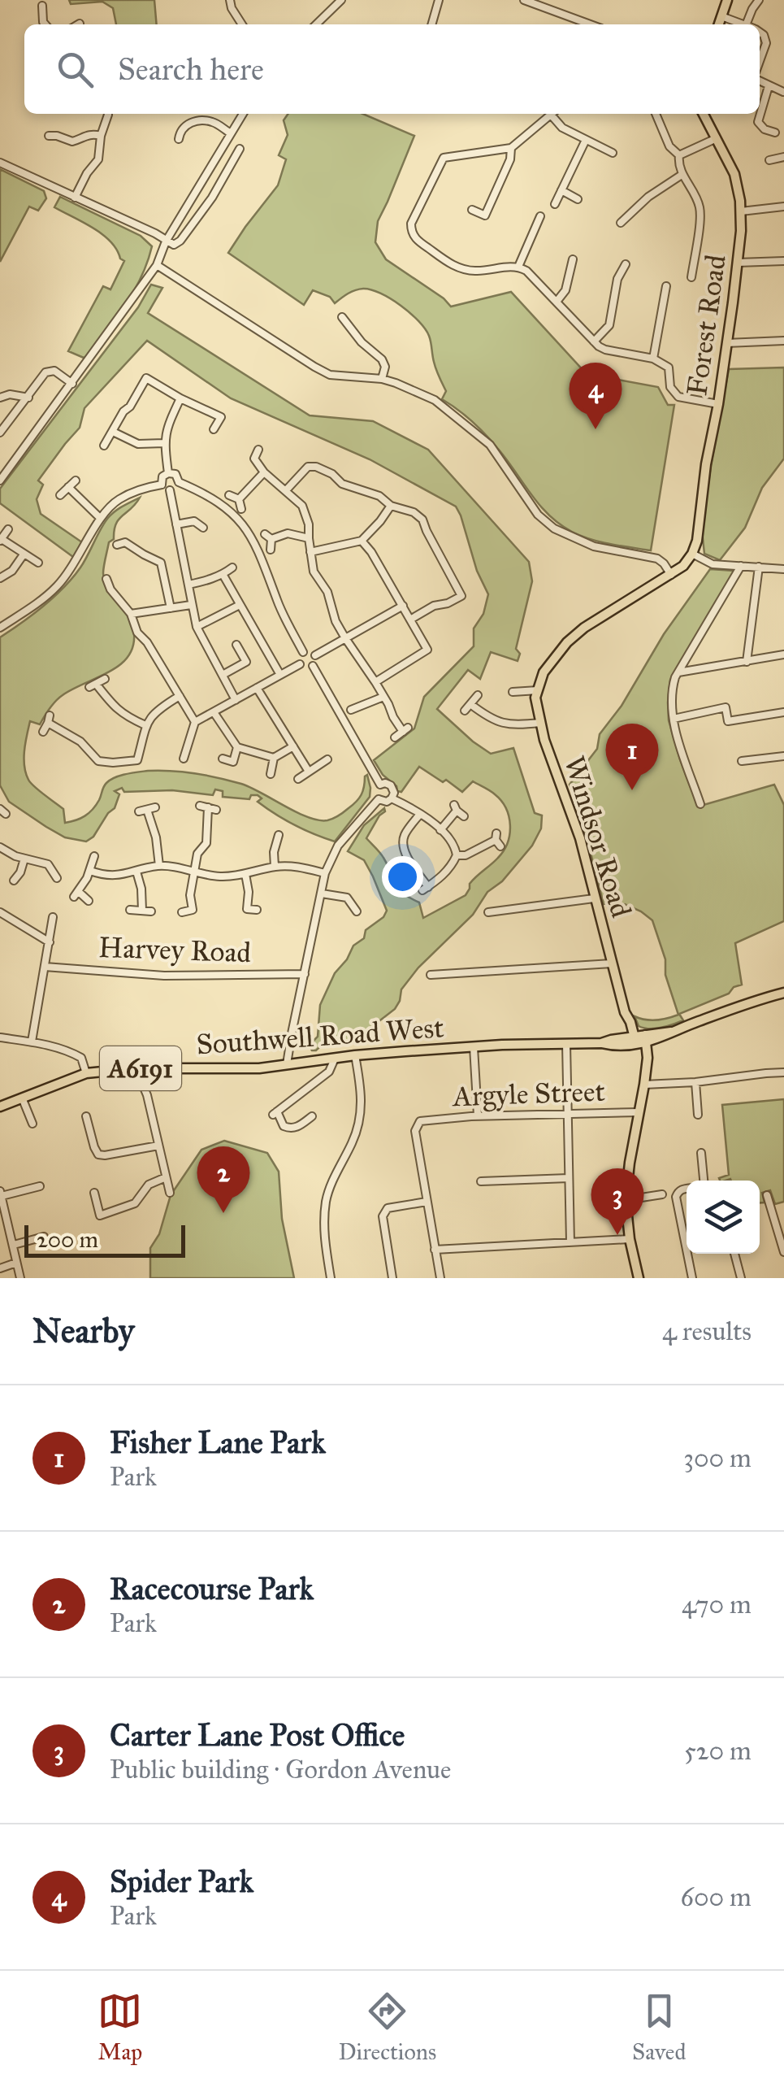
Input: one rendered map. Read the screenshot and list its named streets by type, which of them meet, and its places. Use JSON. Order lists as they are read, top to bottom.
{
  "streets": {
    "main road": [
      "Forest Road",
      "Windsor Road",
      "Southwell Road West",
      "A6191"
    ],
    "street": ["Harvey Road", "Argyle Street"]
  },
  "crossings": [
    ["Windsor Road", "Southwell Road West"],
    ["Windsor Road", "A6191"],
    ["Windsor Road", "Argyle Street"],
    ["Southwell Road West", "A6191"]
  ],
  "scale_bar": "200 m",
  "page": {
    "search": "Search here",
    "pins": [
      "4",
      "1",
      "2",
      "3"
    ],
    "scale": "200 m",
    "heading": ["Nearby", "4 results"],
    "list": [
      {
        "mark": "1",
        "name": "Fisher Lane Park",
        "note": "Park",
        "value": "300 m"
      },
      {
        "mark": "2",
        "name": "Racecourse Park",
        "note": "Park",
        "value": "470 m"
      },
      {
        "mark": "3",
        "name": "Carter Lane Post Office",
        "note": "Public building · Gordon Avenue",
        "value": "520 m"
      },
      {
        "mark": "4",
        "name": "Spider Park",
        "note": "Park",
        "value": "600 m"
      }
    ],
    "nav": ["Map", "Directions", "Saved"]
  }
}
